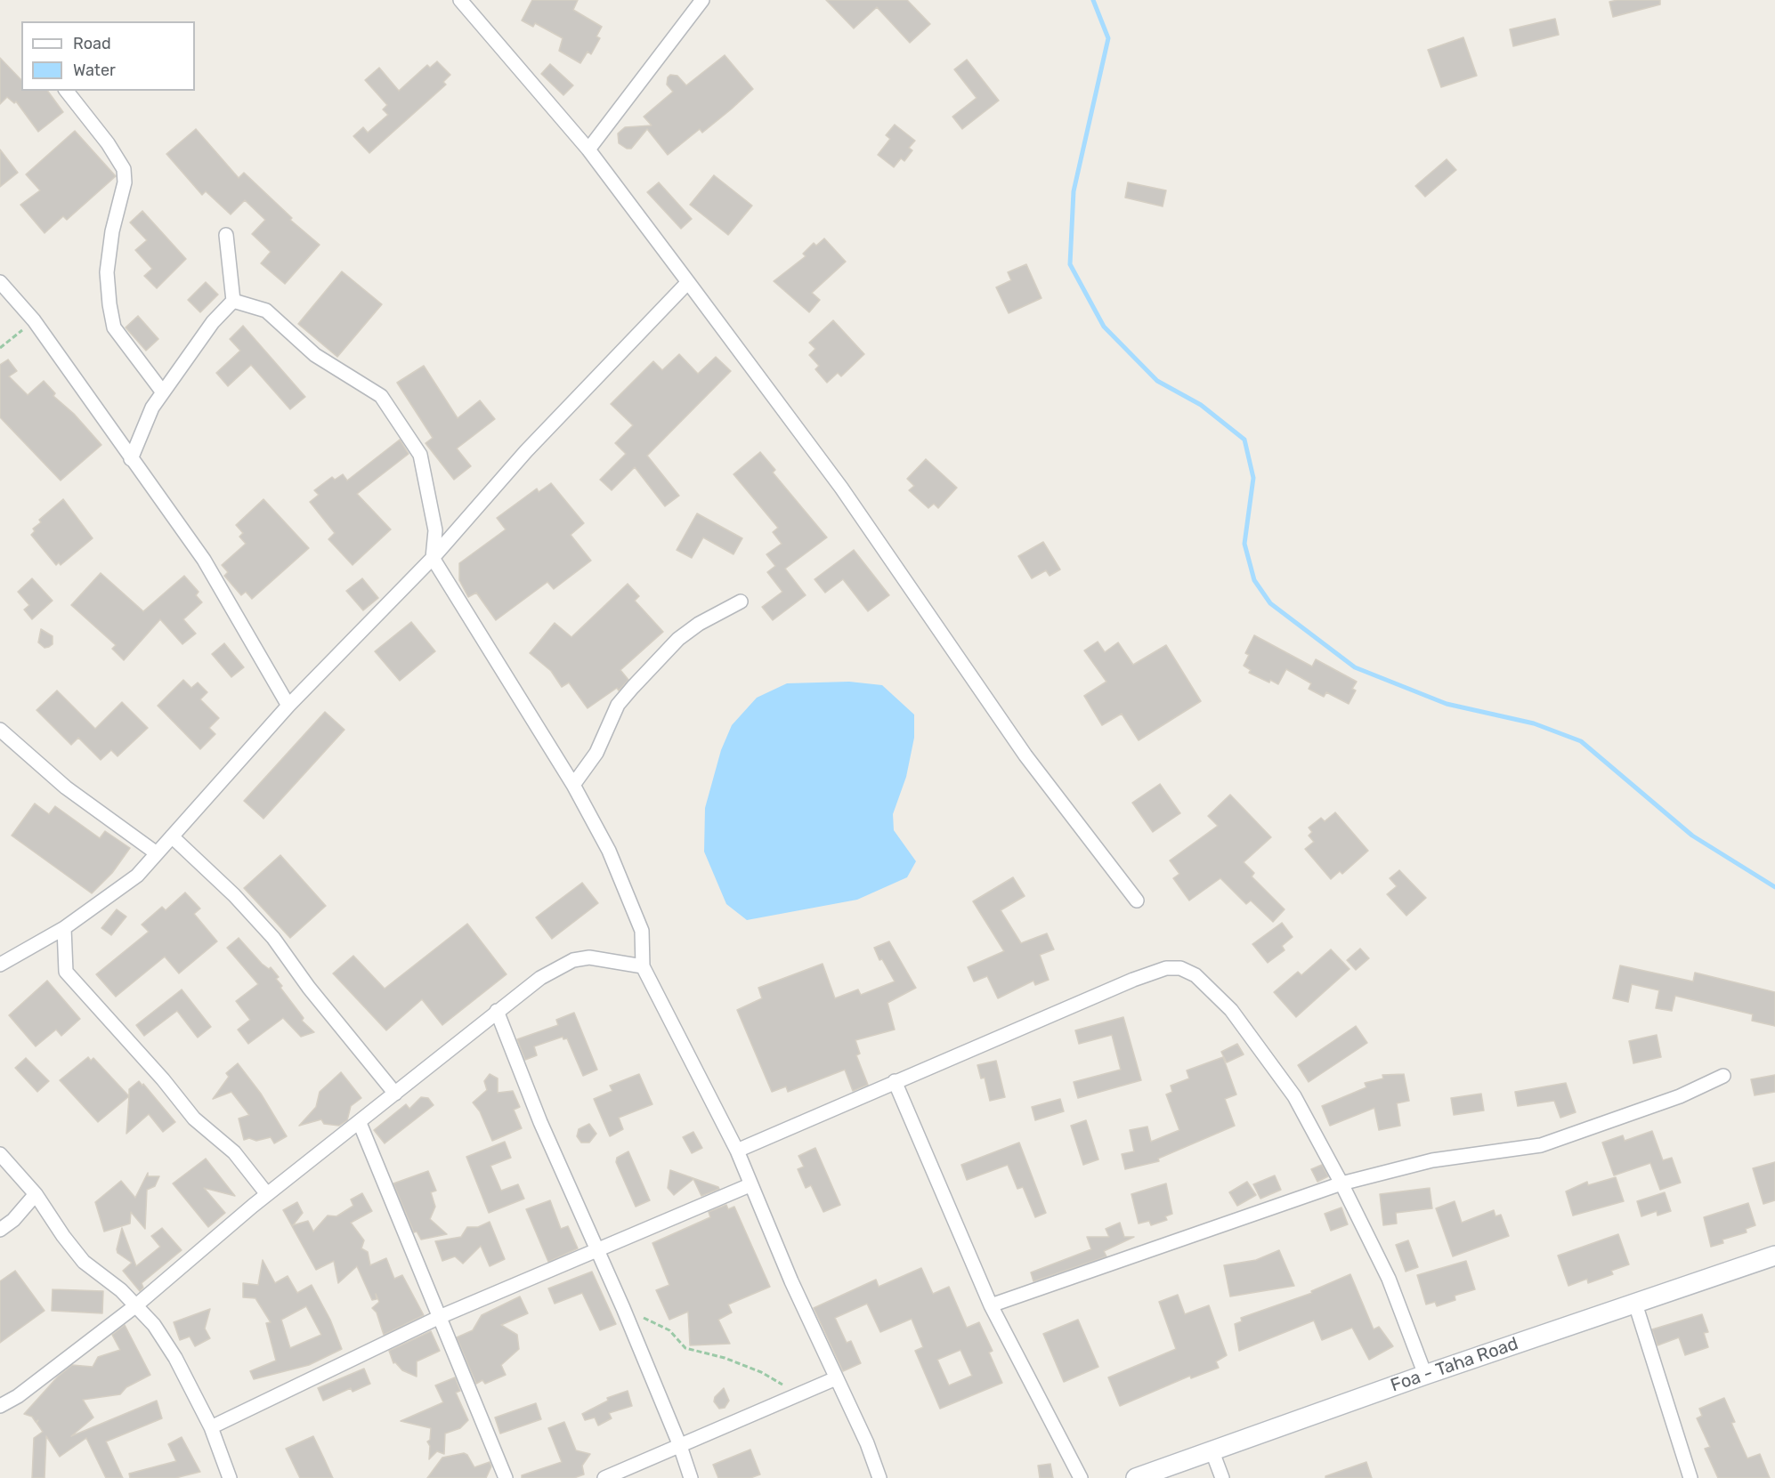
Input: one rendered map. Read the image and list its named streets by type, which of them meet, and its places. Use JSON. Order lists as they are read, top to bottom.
{
  "streets": {
    "street": ["Foa - Taha Road"]
  },
  "legend": ["Road", "Water"]
}
